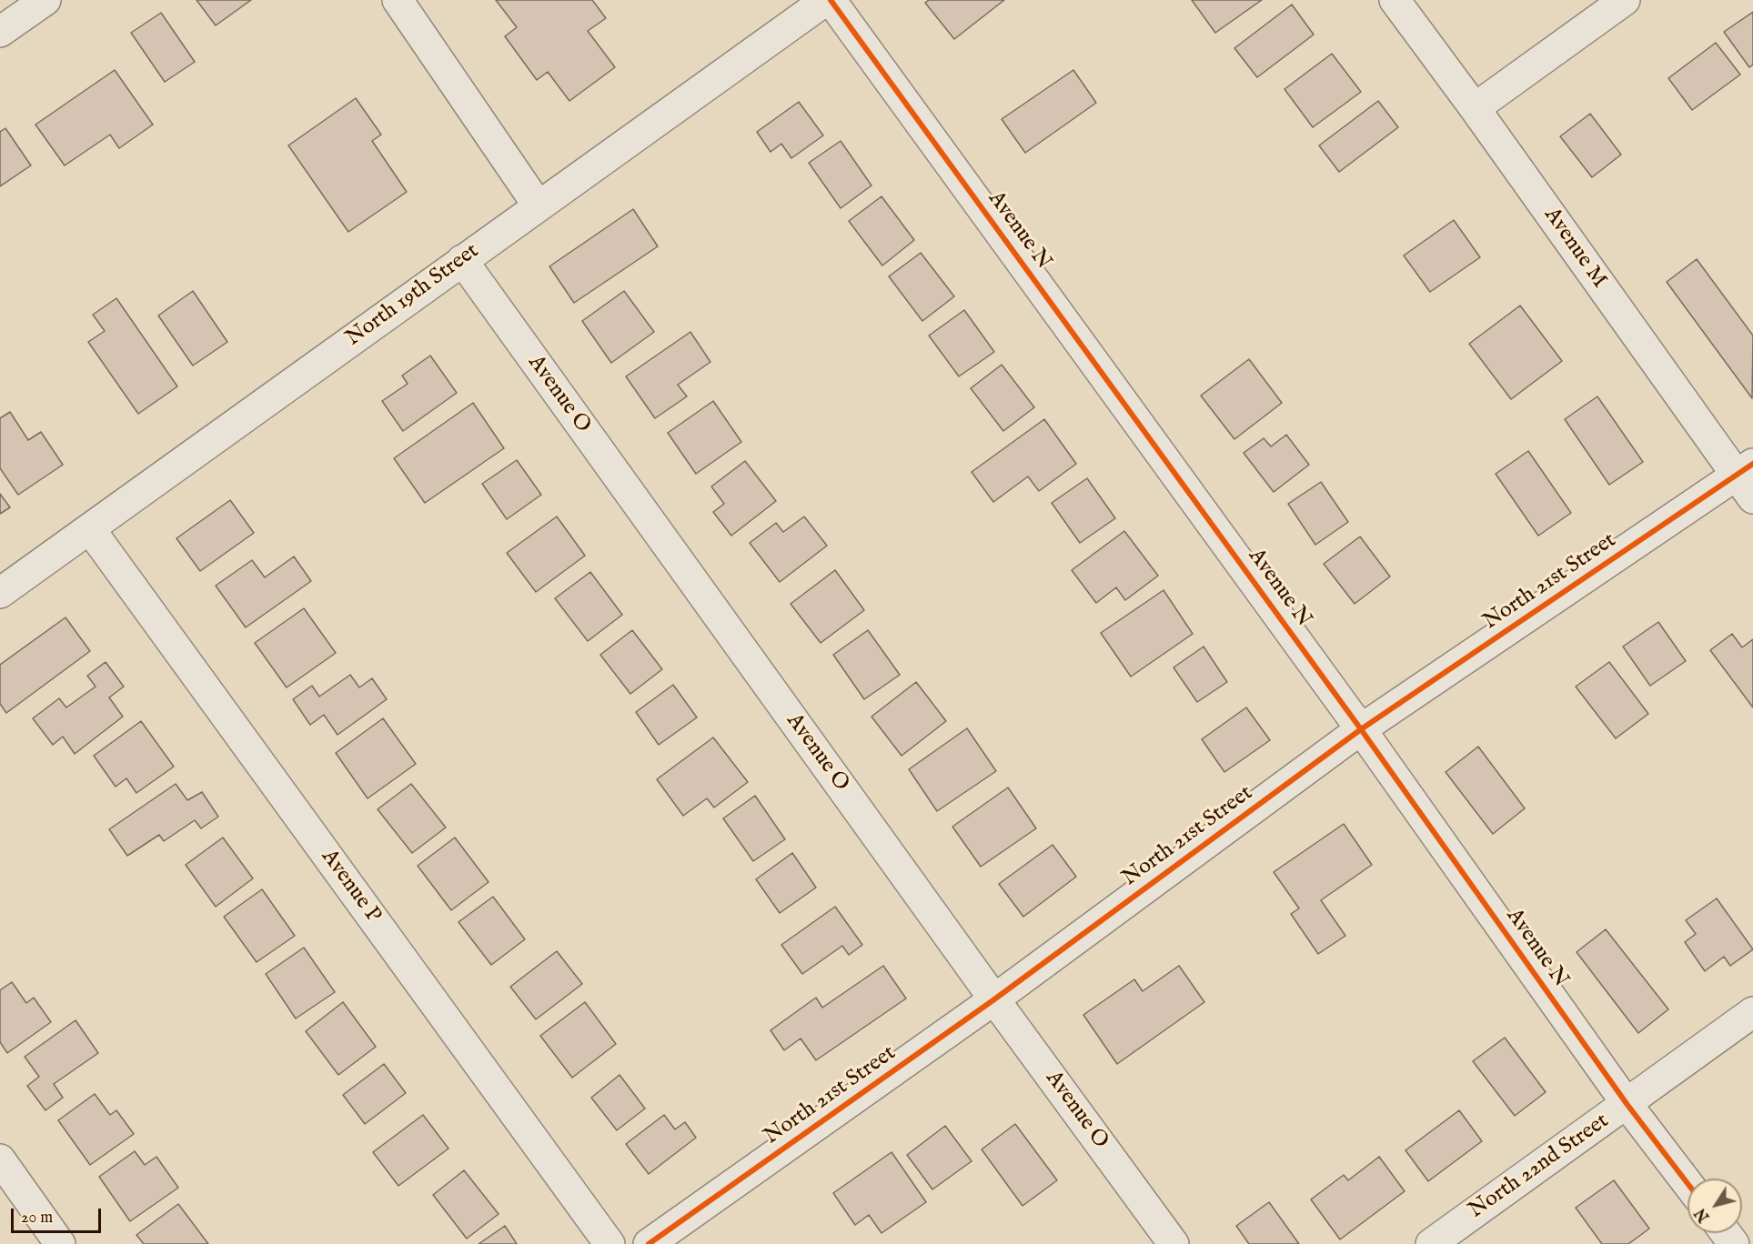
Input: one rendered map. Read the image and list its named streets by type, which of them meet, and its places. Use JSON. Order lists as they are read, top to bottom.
{
  "streets": {
    "street": [
      "Avenue N",
      "Avenue M",
      "North 19th Street",
      "Avenue O",
      "North 21st Street",
      "Avenue P",
      "North 22nd Street"
    ]
  },
  "crossings": [
    ["Avenue N", "North 21st Street"],
    ["Avenue N", "North 22nd Street"],
    ["Avenue M", "North 21st Street"],
    ["North 19th Street", "Avenue O"],
    ["North 19th Street", "Avenue P"],
    ["Avenue O", "North 21st Street"]
  ],
  "scale_bar": "20 m",
  "north": "bottom left"
}
